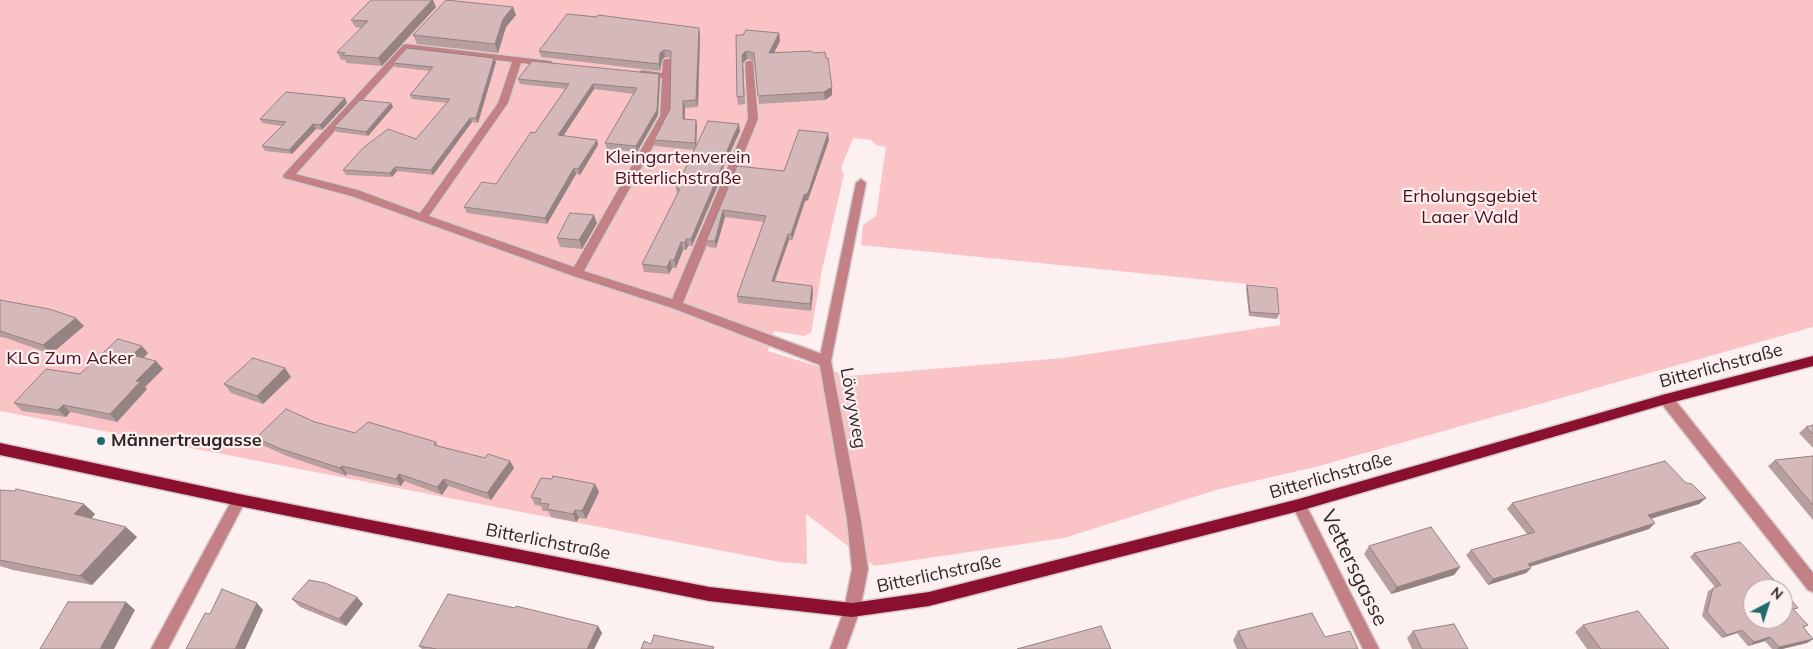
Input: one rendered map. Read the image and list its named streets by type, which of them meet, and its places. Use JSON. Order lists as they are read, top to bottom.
{
  "streets": {
    "main road": ["Bitterlichstraße"],
    "street": ["Löwyweg", "Vettersgasse"]
  },
  "crossings": [
    ["Bitterlichstraße", "Löwyweg"],
    ["Bitterlichstraße", "Vettersgasse"]
  ],
  "parks": ["Kleingartenverein Bitterlichstraße", "Erholungsgebiet Laaer Wald", "KLG Zum Acker"],
  "places": ["Männertreugasse"],
  "north": "top right"
}
